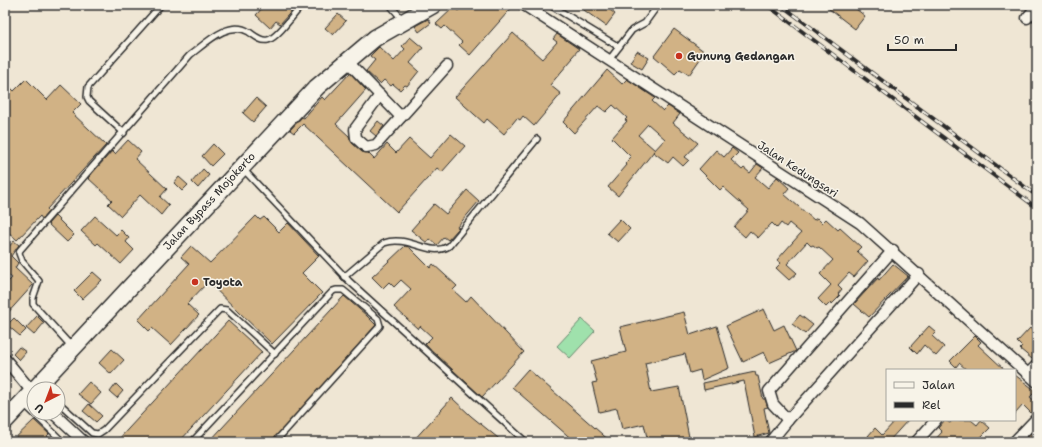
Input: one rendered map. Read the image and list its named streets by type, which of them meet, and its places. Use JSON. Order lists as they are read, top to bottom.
{
  "streets": {
    "highway": ["Jalan Bypass Mojokerto"],
    "street": ["Jalan Kedungsari"]
  },
  "places": ["Gunung Gedangan", "Toyota"],
  "legend": ["Jalan", "Rel"],
  "scale_bar": "50 m",
  "north": "bottom left"
}
